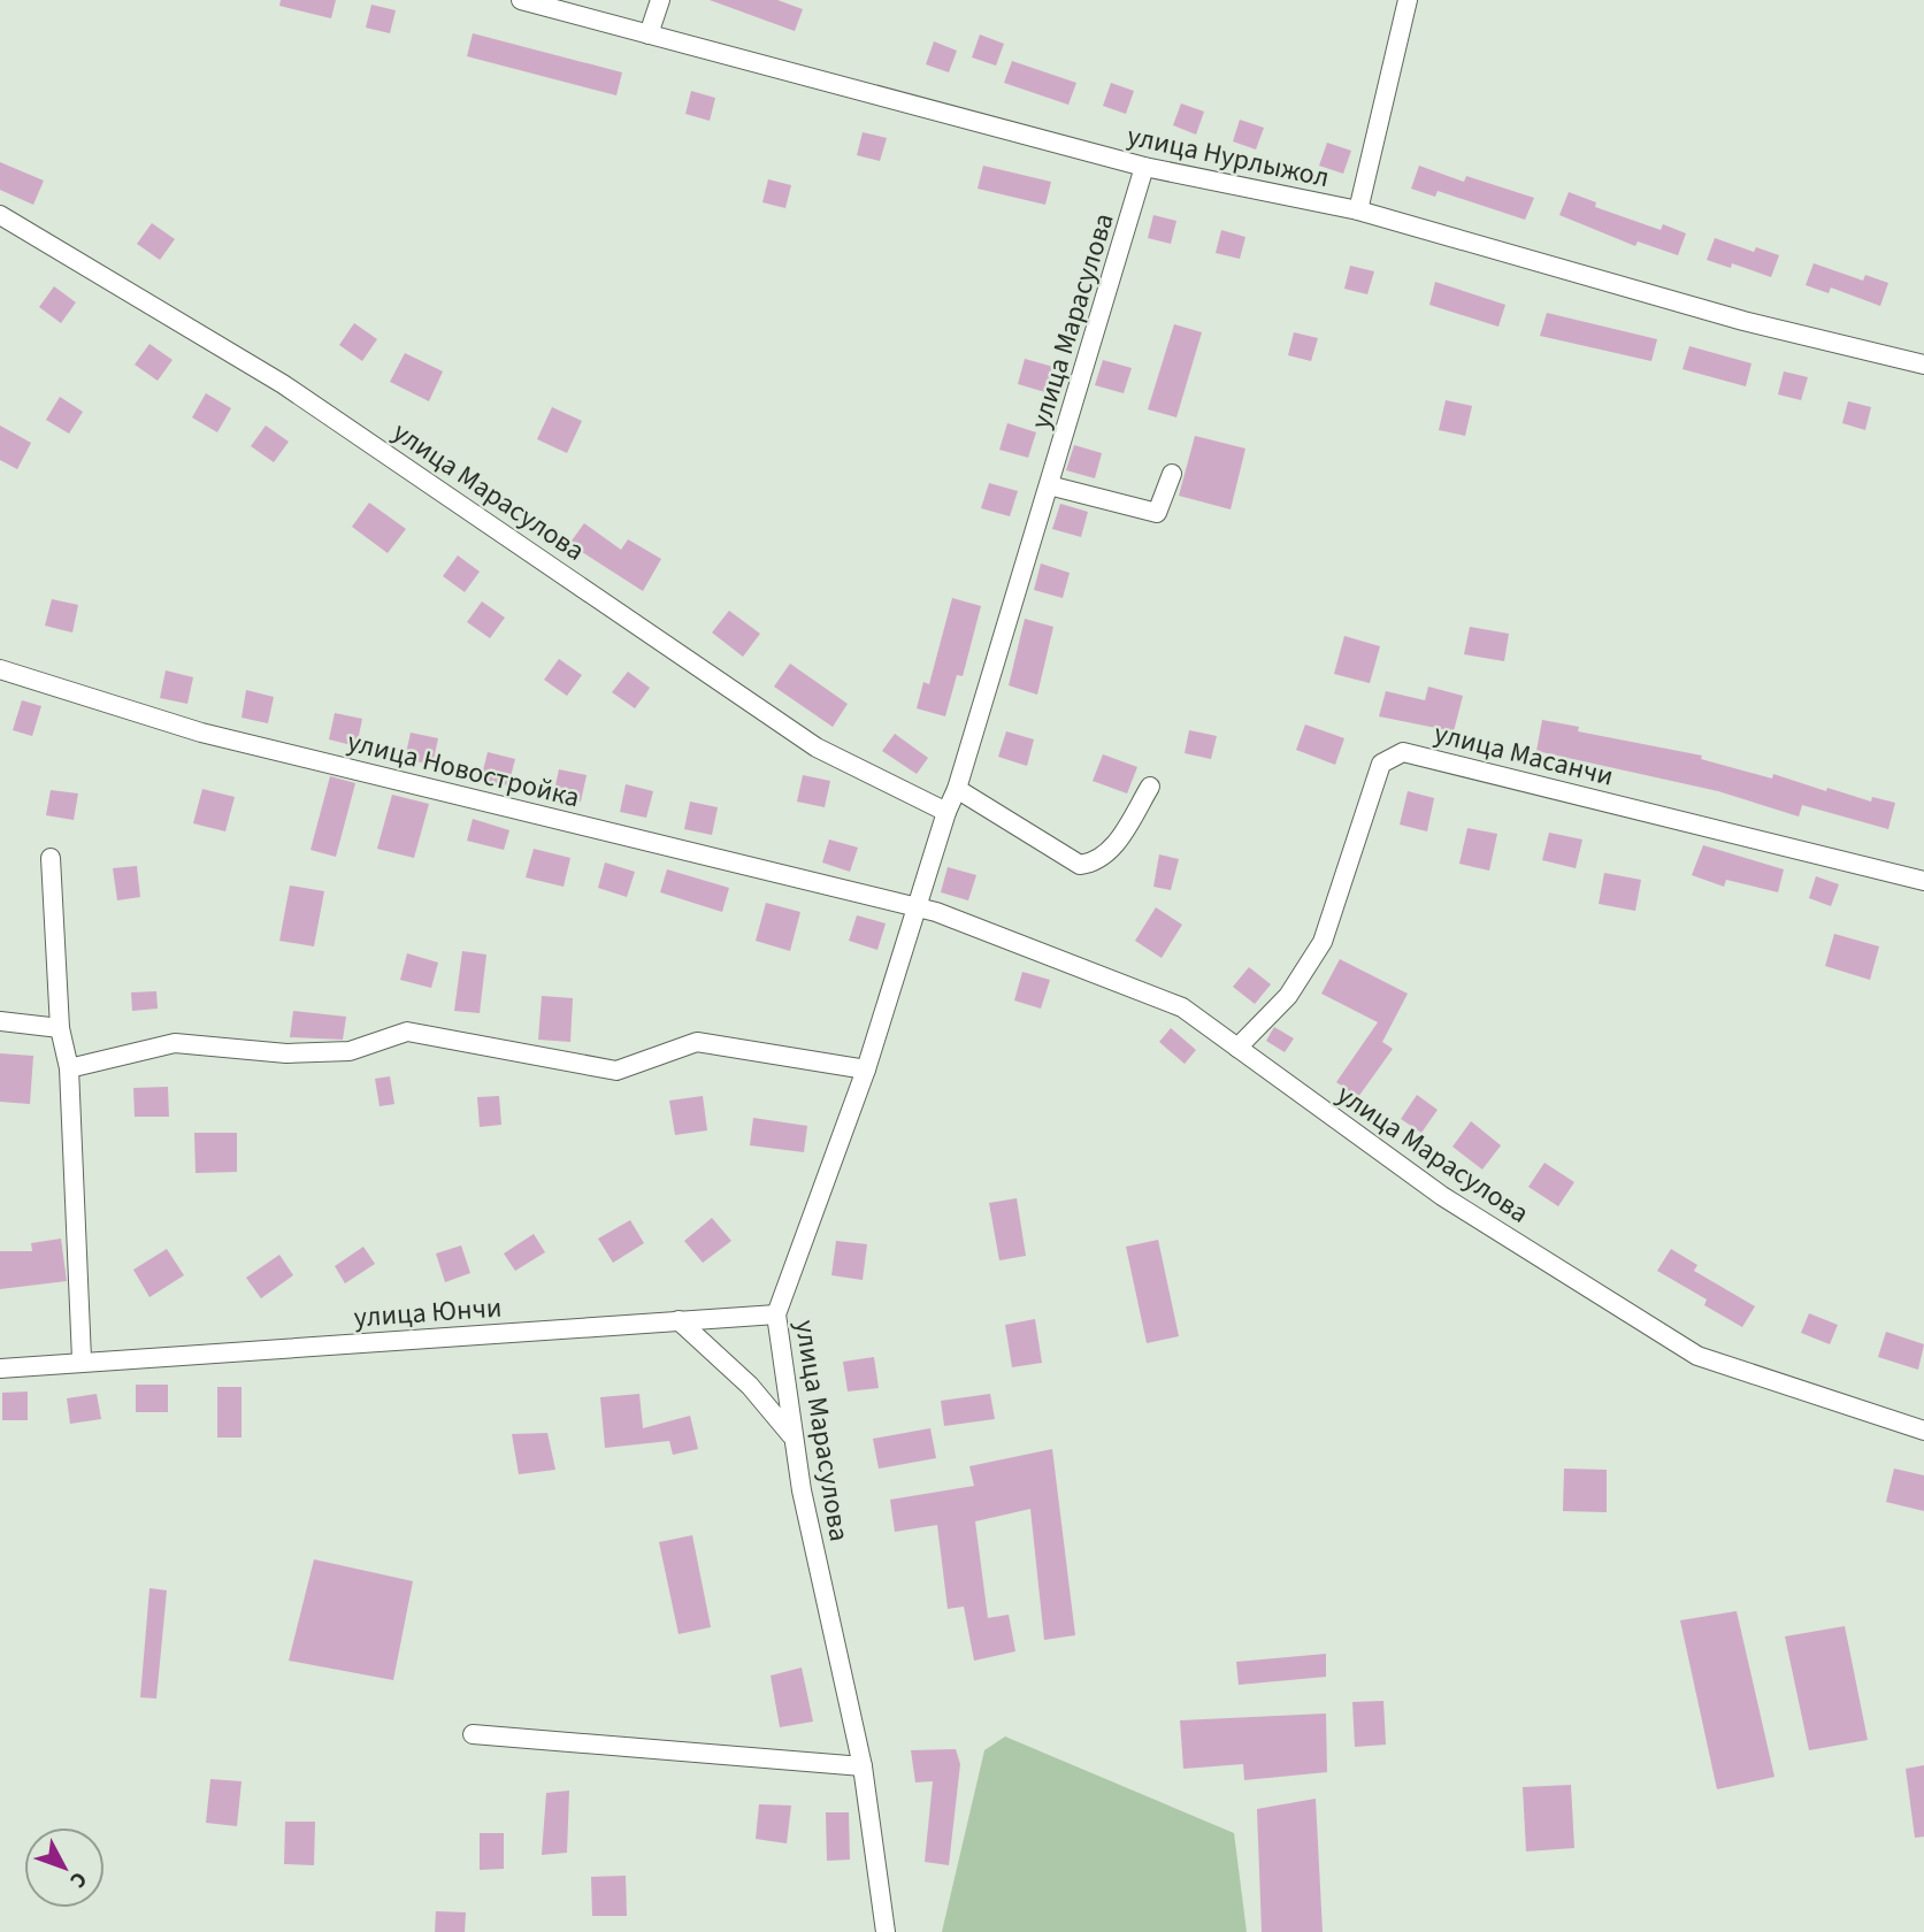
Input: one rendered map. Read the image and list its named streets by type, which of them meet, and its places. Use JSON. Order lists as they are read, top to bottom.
{
  "streets": {
    "street": [
      "улица Нурлыжол",
      "улица Марасулова",
      "улица Масанчи",
      "улица Новостройка",
      "улица Юнчи"
    ]
  },
  "crossings": [
    ["улица Нурлыжол", "улица Марасулова"],
    ["улица Марасулова", "улица Масанчи"],
    ["улица Марасулова", "улица Новостройка"],
    ["улица Марасулова", "улица Юнчи"]
  ],
  "north": "bottom right"
}
